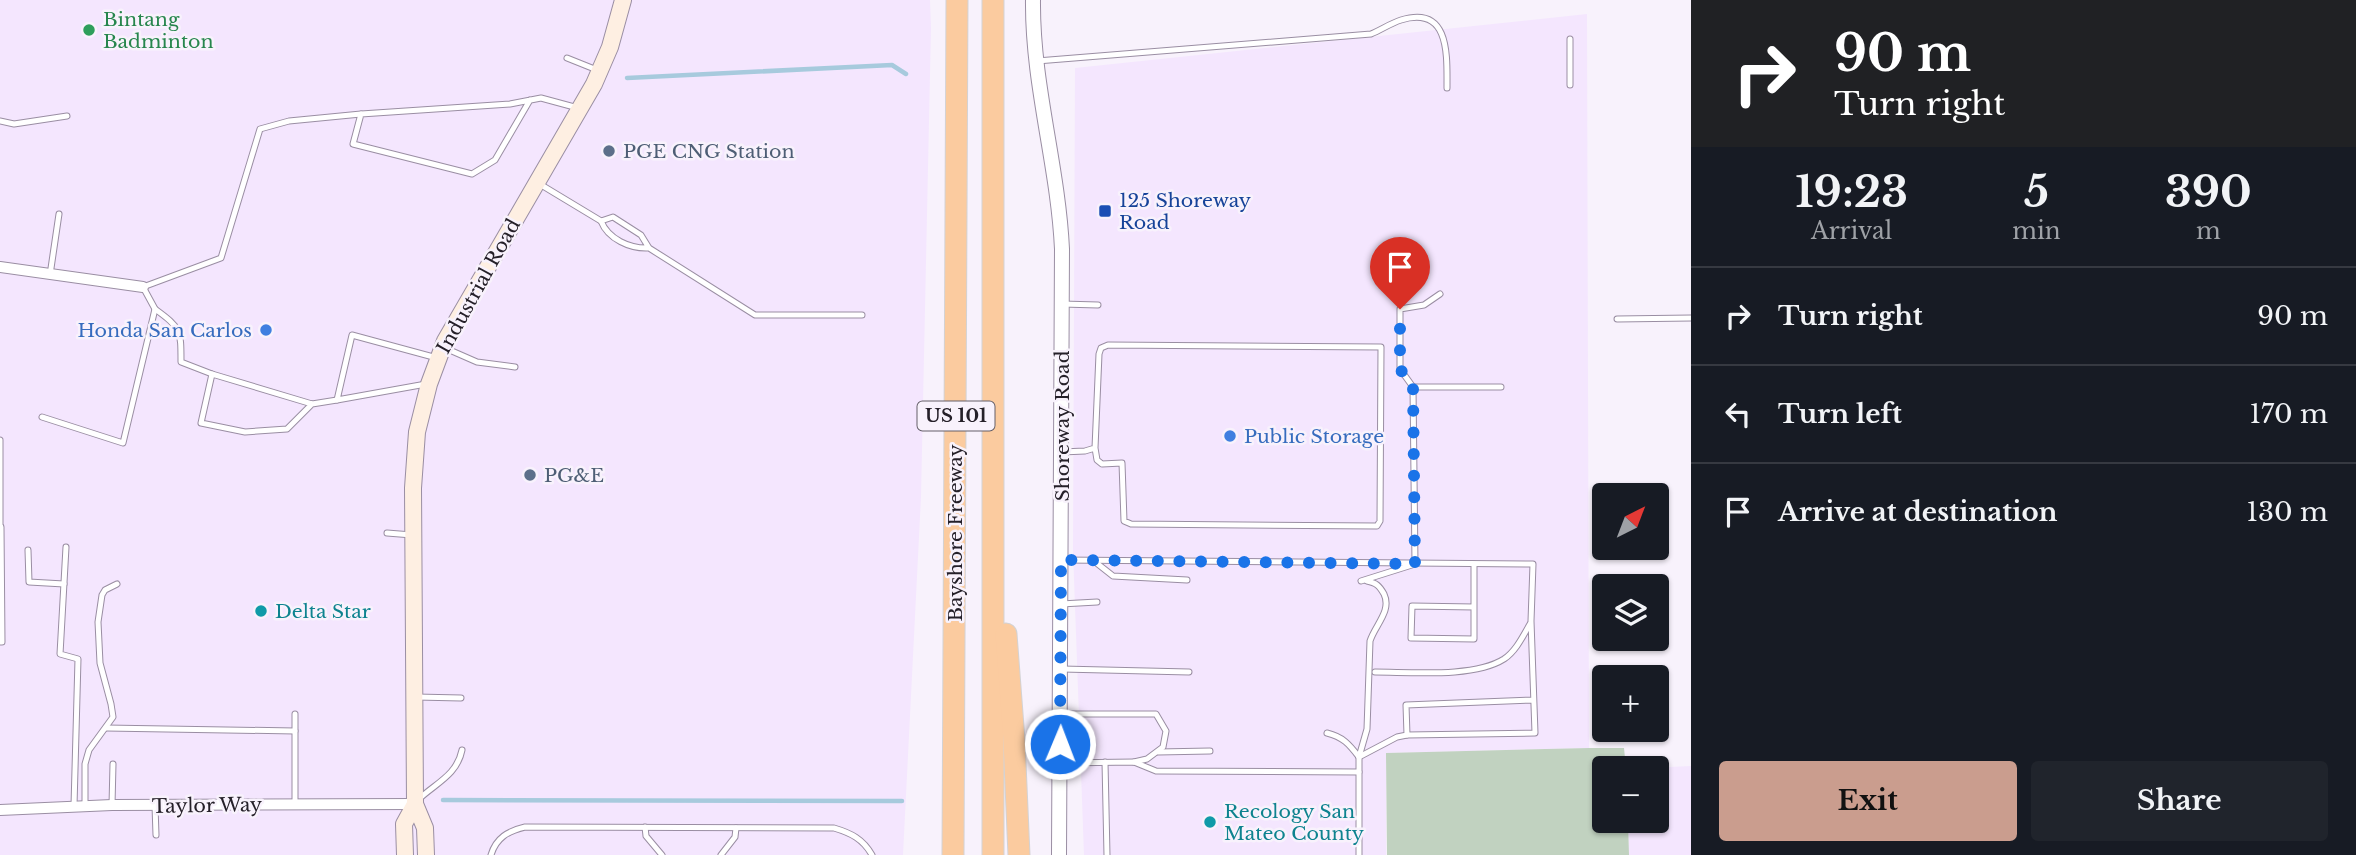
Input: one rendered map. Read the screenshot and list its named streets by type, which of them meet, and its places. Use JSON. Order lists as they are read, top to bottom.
{
  "streets": {
    "highway": ["US 101", "Bayshore Freeway"],
    "main road": ["Industrial Road"],
    "street": ["Shoreway Road", "Taylor Way"]
  },
  "crossings": [
    ["Industrial Road", "Taylor Way"]
  ],
  "places": {
    "other": [
      "Bintang Badminton",
      "PGE CNG Station",
      "Honda San Carlos",
      "Public Storage",
      "PG&E",
      "Delta Star",
      "Recology San Mateo County"
    ],
    "transit": ["125 Shoreway Road"]
  },
  "north": "top right",
  "page": {
    "turn": ["90 m", "Turn right"],
    "eta": [
      "19:23",
      "Arrival",
      "5",
      "min",
      "390",
      "m"
    ],
    "list": [
      {
        "name": "Turn right",
        "value": "90 m"
      },
      {
        "name": "Turn left",
        "value": "170 m"
      },
      {
        "name": "Arrive at destination",
        "value": "130 m"
      }
    ],
    "map_buttons": ["+", "−"],
    "buttons": ["Exit", "Share"]
  }
}
